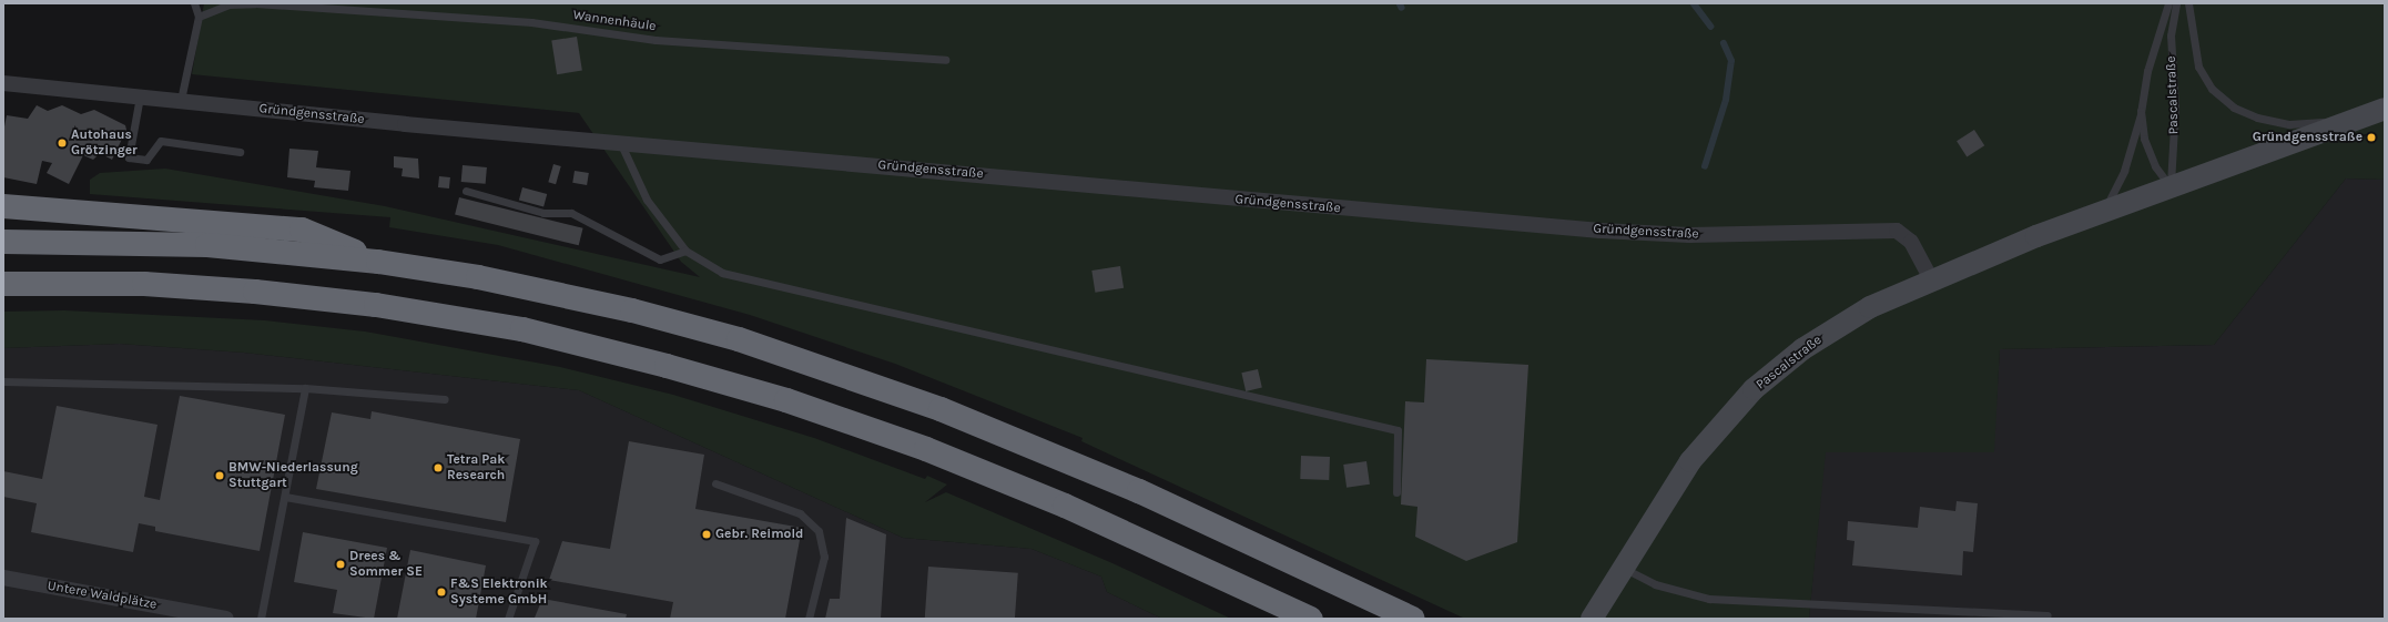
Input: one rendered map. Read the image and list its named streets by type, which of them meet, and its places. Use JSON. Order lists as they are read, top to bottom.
{
  "streets": {
    "street": ["Pascalstraße", "Gründgensstraße", "Untere Waldplätze"],
    "lane": ["Wannenhäule"]
  },
  "crossings": [
    ["Pascalstraße", "Gründgensstraße"]
  ],
  "places": [
    "Gründgensstraße",
    "Autohaus Grötzinger",
    "Tetra Pak Research",
    "BMW-Niederlassung Stuttgart",
    "Gebr. Reimold",
    "Drees & Sommer SE",
    "F&S Elektronik Systeme GmbH"
  ]
}
